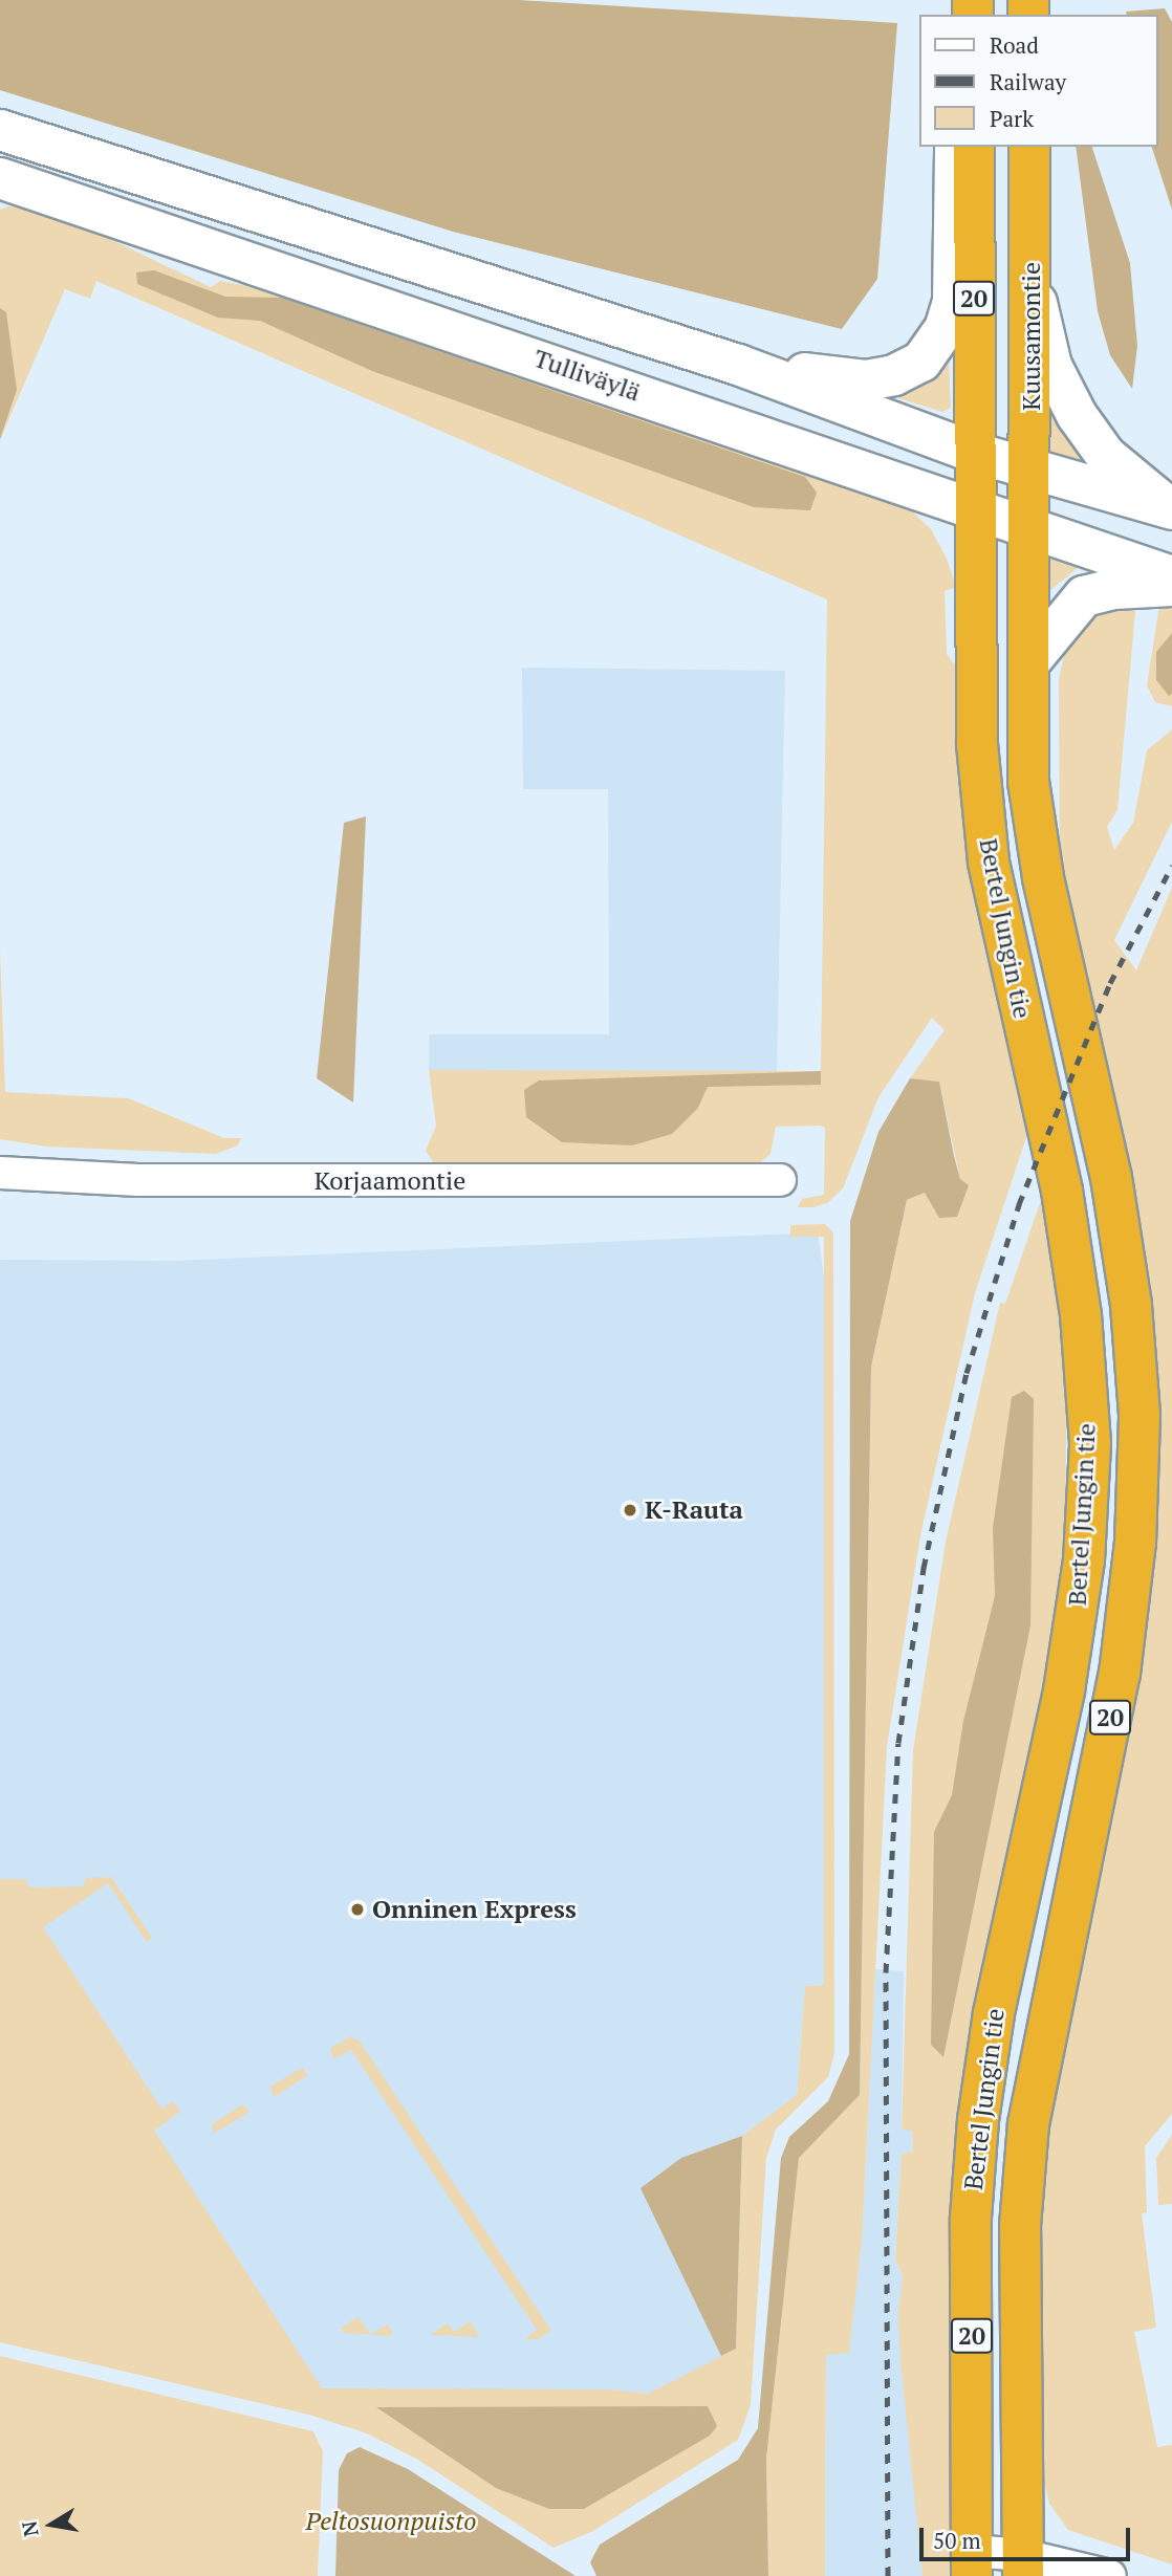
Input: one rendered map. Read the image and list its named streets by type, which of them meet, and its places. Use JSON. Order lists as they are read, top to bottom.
{
  "streets": {
    "highway": ["20", "Kuusamontie", "Bertel Jungin tie"],
    "main road": ["Tulliväylä"],
    "street": ["Korjaamontie"]
  },
  "crossings": [
    ["20", "Bertel Jungin tie"],
    ["Kuusamontie", "Tulliväylä"],
    ["Kuusamontie", "Bertel Jungin tie"],
    ["Tulliväylä", "Bertel Jungin tie"]
  ],
  "parks": ["Peltosuonpuisto"],
  "places": ["K-Rauta", "Onninen Express"],
  "legend": ["Road", "Railway", "Park"],
  "scale_bar": "50 m",
  "north": "left"
}
